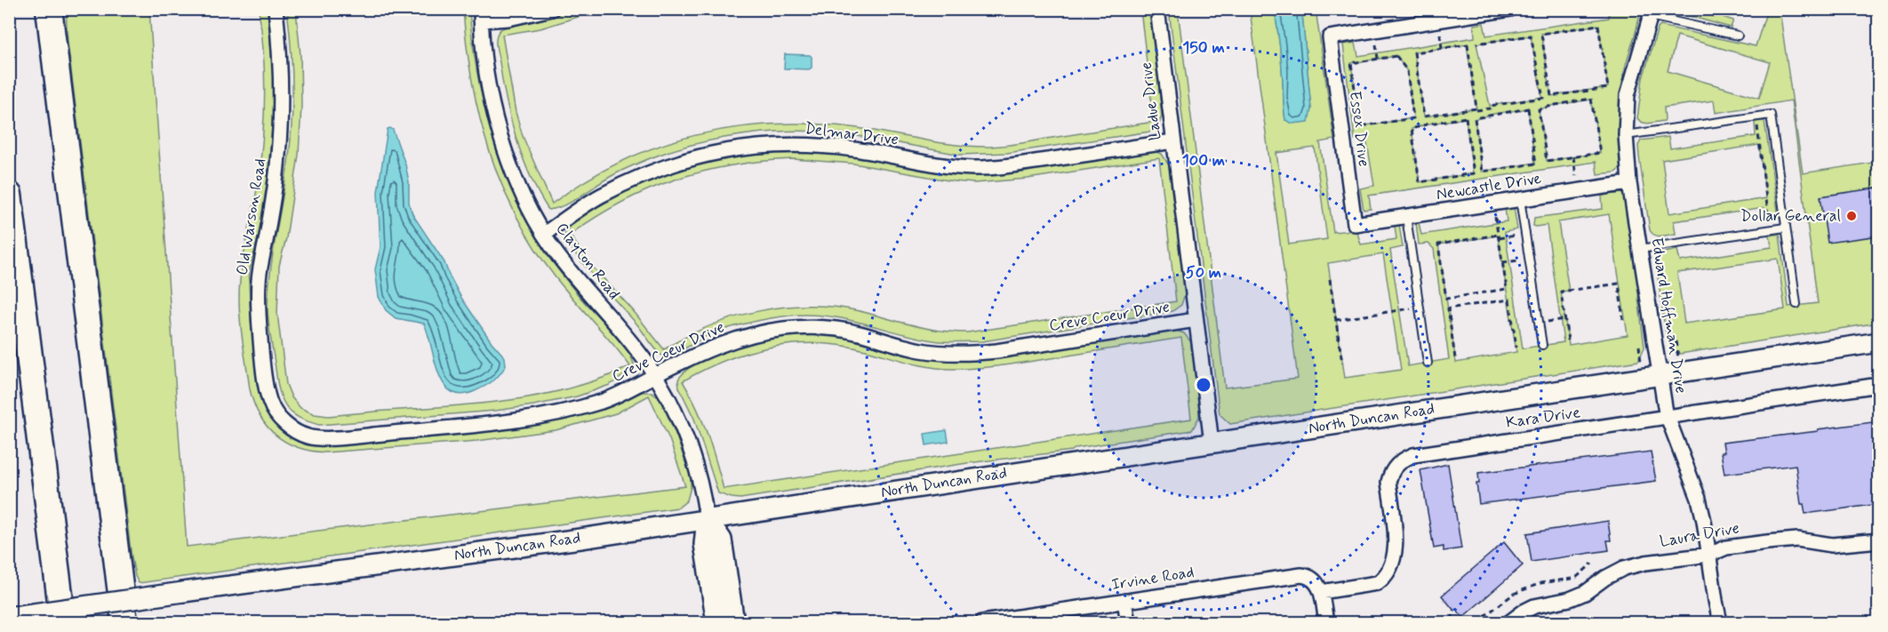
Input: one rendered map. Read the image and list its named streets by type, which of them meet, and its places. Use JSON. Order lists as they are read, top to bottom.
{
  "streets": {
    "main road": ["North Duncan Road"],
    "street": [
      "Ladue Drive",
      "Essex Drive",
      "Delmar Drive",
      "Newcastle Drive",
      "Old Warson Road",
      "Clayton Road",
      "Edward Hoffman Drive",
      "Creve Coeur Drive",
      "Kara Drive",
      "Laura Drive",
      "Irvine Road"
    ]
  },
  "crossings": [
    ["Ladue Drive", "Delmar Drive"],
    ["Ladue Drive", "Creve Coeur Drive"],
    ["Ladue Drive", "North Duncan Road"],
    ["Essex Drive", "Newcastle Drive"],
    ["Delmar Drive", "Clayton Road"],
    ["Newcastle Drive", "Edward Hoffman Drive"],
    ["Old Warson Road", "Creve Coeur Drive"],
    ["Clayton Road", "Creve Coeur Drive"],
    ["Clayton Road", "North Duncan Road"],
    ["Edward Hoffman Drive", "Kara Drive"],
    ["Edward Hoffman Drive", "North Duncan Road"],
    ["Edward Hoffman Drive", "Laura Drive"],
    ["Kara Drive", "Irvine Road"]
  ],
  "places": ["Dollar General"],
  "rings": ["150 m", "100 m", "50 m"]
}
